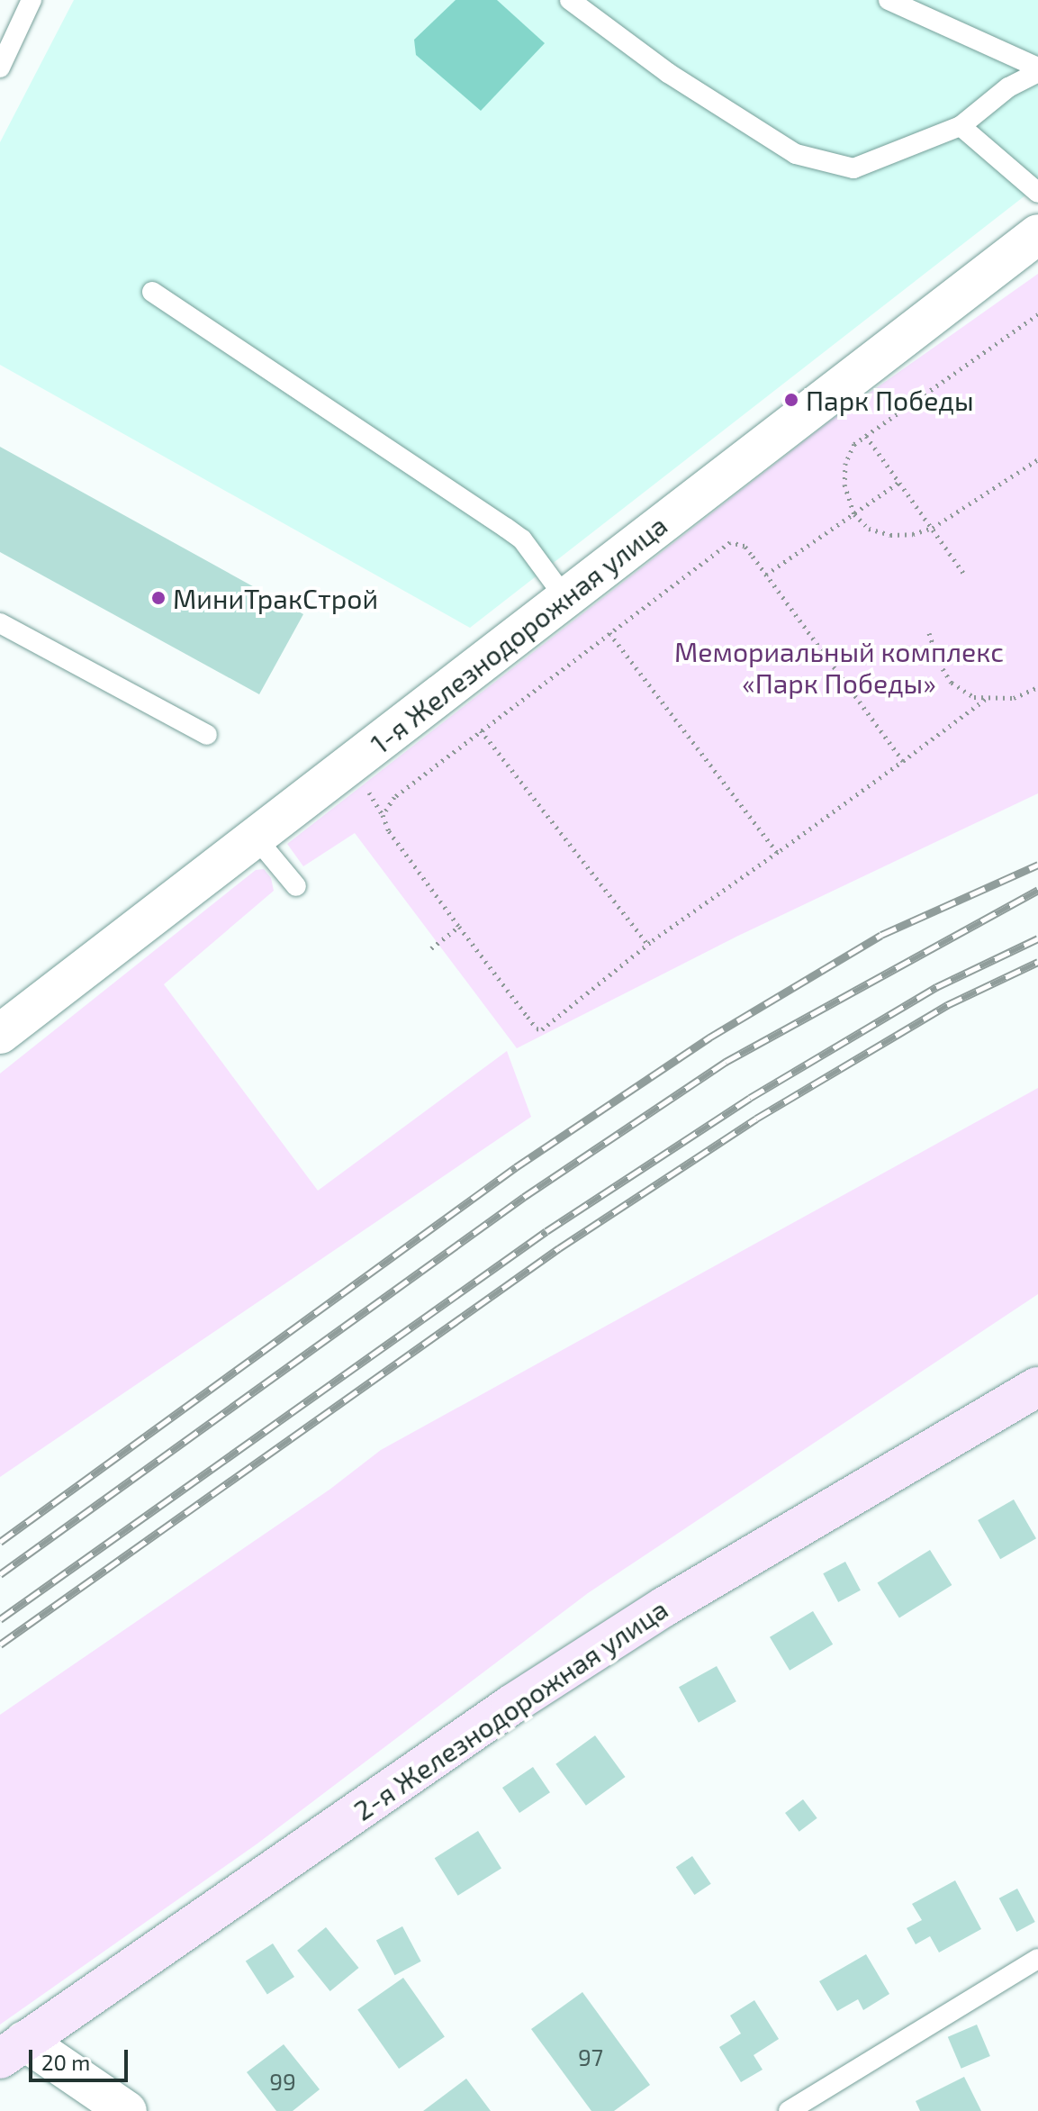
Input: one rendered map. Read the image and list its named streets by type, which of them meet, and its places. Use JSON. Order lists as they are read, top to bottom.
{
  "streets": {
    "street": ["1-я Железнодорожная улица", "2-я Железнодорожная улица"]
  },
  "parks": ["Мемориальный комплекс «Парк Победы»"],
  "places": ["Парк Победы", "МиниТракСтрой"],
  "house_numbers": ["97", "99"],
  "scale_bar": "20 m"
}
